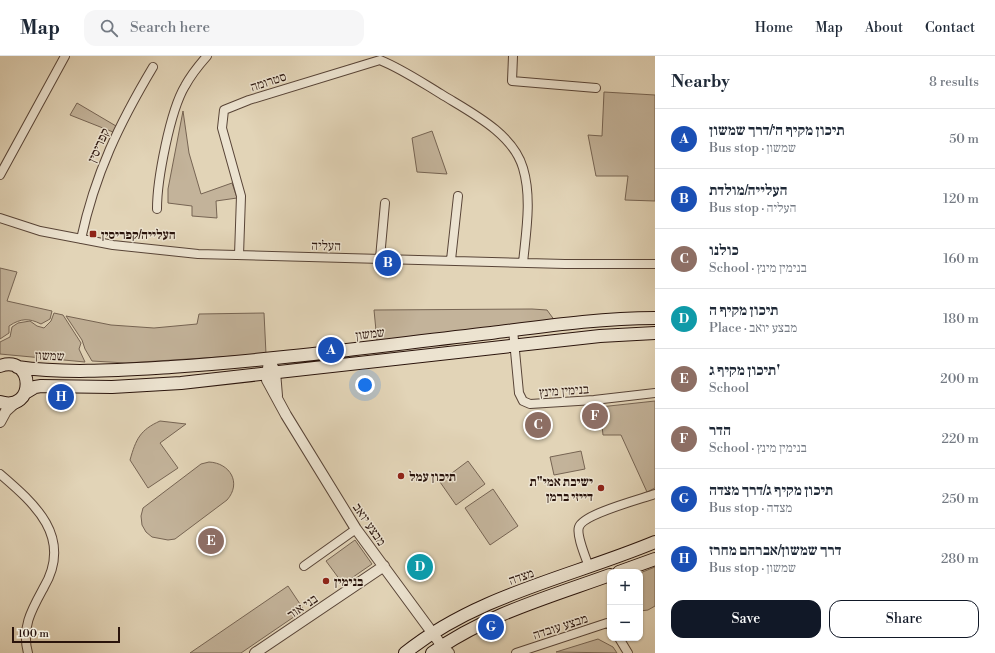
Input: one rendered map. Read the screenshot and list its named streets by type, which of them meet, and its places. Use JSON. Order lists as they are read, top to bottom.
{
  "streets": {
    "main road": ["שמשון", "מצדה"],
    "street": [
      "סטרומה",
      "קפריסין",
      "העליה",
      "בנימין מינץ",
      "מבצע יואב",
      "בני אור",
      "מבצע עובדה"
    ]
  },
  "crossings": [
    ["סטרומה", "העליה"],
    ["קפריסין", "העליה"],
    ["שמשון", "בנימין מינץ"],
    ["שמשון", "מבצע יואב"],
    ["מבצע יואב", "מצדה"],
    ["מבצע יואב", "בני אור"]
  ],
  "places": {
    "transit": ["העלייה/קפריסין"],
    "other": ["תיכון עמל", "ישיבת אמי\"ת דייזי ברמן", "בנימין"]
  },
  "scale_bar": "100 m",
  "page": {
    "header": "Map",
    "search": "Search here",
    "nav": [
      "Home",
      "Map",
      "About",
      "Contact"
    ],
    "heading": ["Nearby", "8 results"],
    "list": [
      {
        "mark": "A",
        "name": "תיכון מקיף ה׳/דרך שמשון",
        "note": "Bus stop · שמשון",
        "value": "50 m"
      },
      {
        "mark": "B",
        "name": "העלייה/מולדת",
        "note": "Bus stop · העליה",
        "value": "120 m"
      },
      {
        "mark": "C",
        "name": "כולנו",
        "note": "School · בנימין מינץ",
        "value": "160 m"
      },
      {
        "mark": "D",
        "name": "תיכון מקיף ה",
        "note": "Place · מבצע יואב",
        "value": "180 m"
      },
      {
        "mark": "E",
        "name": "תיכון מקיף ג'",
        "note": "School",
        "value": "200 m"
      },
      {
        "mark": "F",
        "name": "הדר",
        "note": "School · בנימין מינץ",
        "value": "220 m"
      },
      {
        "mark": "G",
        "name": "תיכון מקיף ג/דרך מצדה",
        "note": "Bus stop · מצדה",
        "value": "250 m"
      },
      {
        "mark": "H",
        "name": "דרך שמשון/אברהם מחרז",
        "note": "Bus stop · שמשון",
        "value": "280 m"
      }
    ],
    "pins": [
      "B",
      "A",
      "H",
      "F",
      "C",
      "E",
      "D",
      "G"
    ],
    "map_buttons": ["+", "−"],
    "buttons": ["Save", "Share"],
    "scale": "100 m"
  }
}
